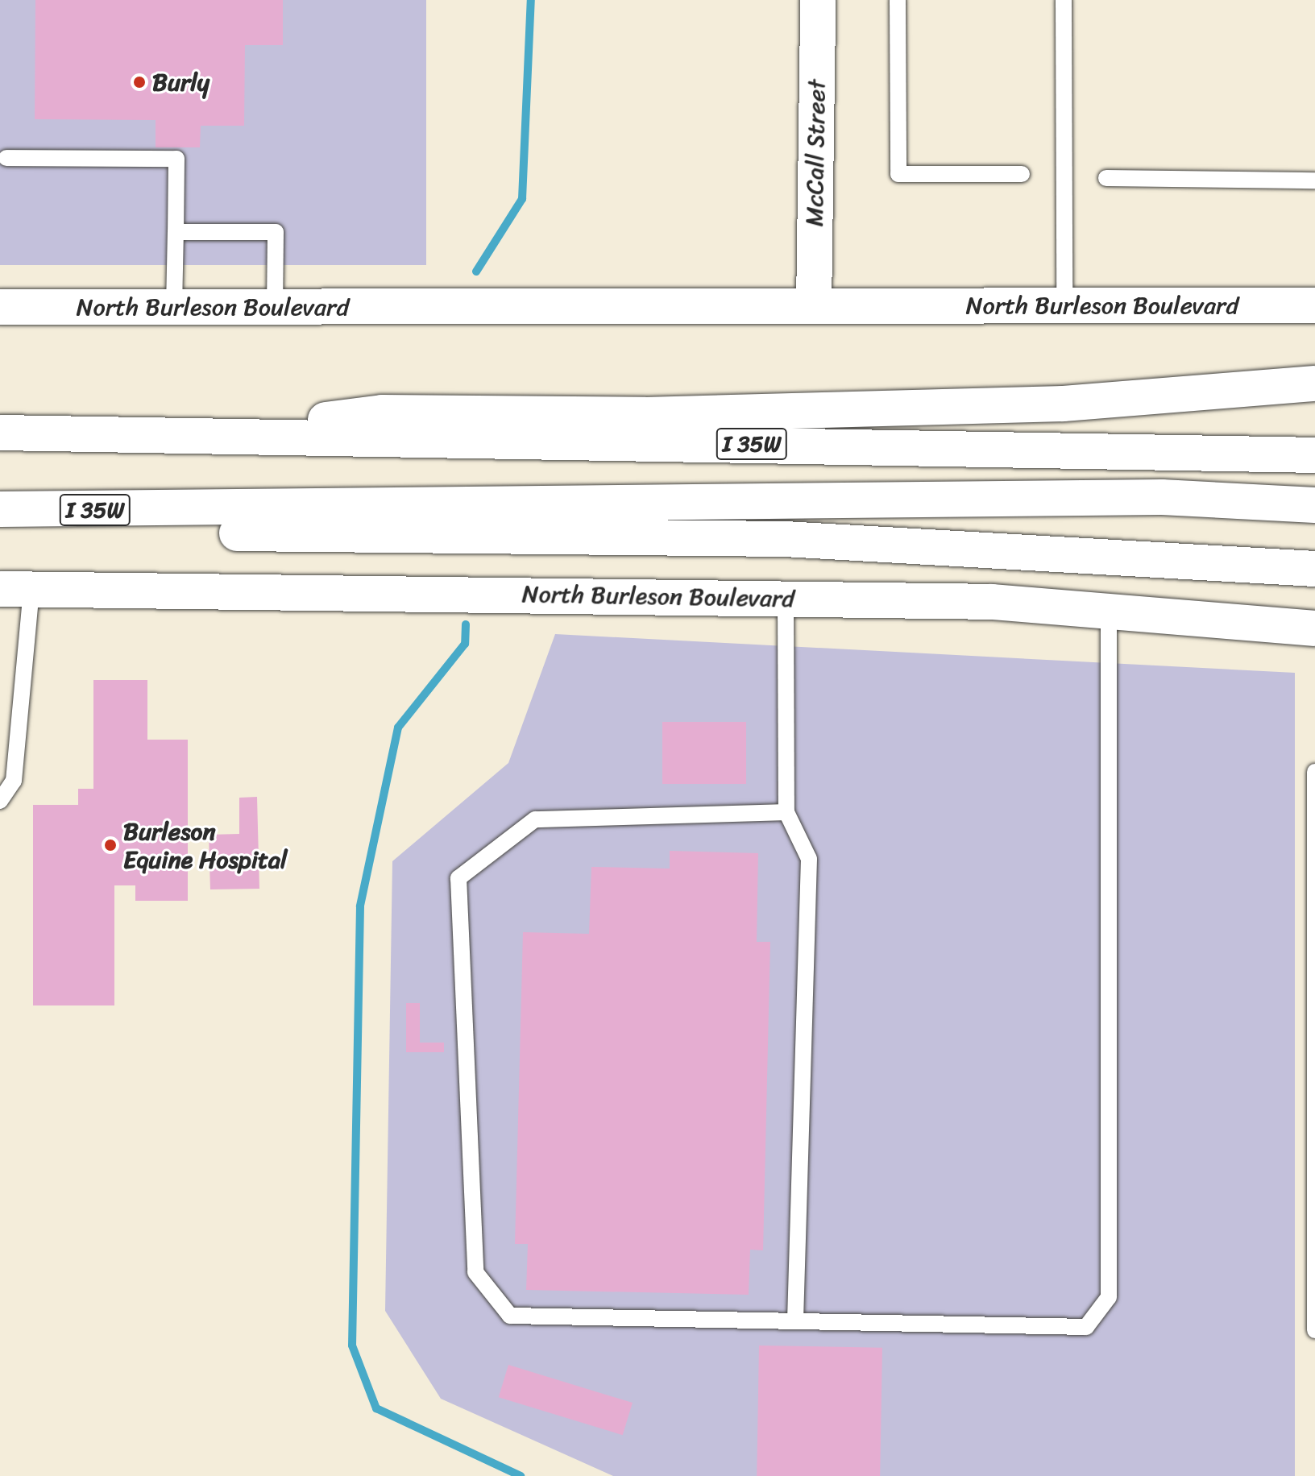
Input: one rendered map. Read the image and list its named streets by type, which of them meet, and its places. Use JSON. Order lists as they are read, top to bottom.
{
  "streets": {
    "main road": ["McCall Street", "North Burleson Boulevard", "I 35W"]
  },
  "crossings": [
    ["McCall Street", "North Burleson Boulevard"]
  ],
  "places": ["Burly", "Burleson Equine Hospital"]
}
